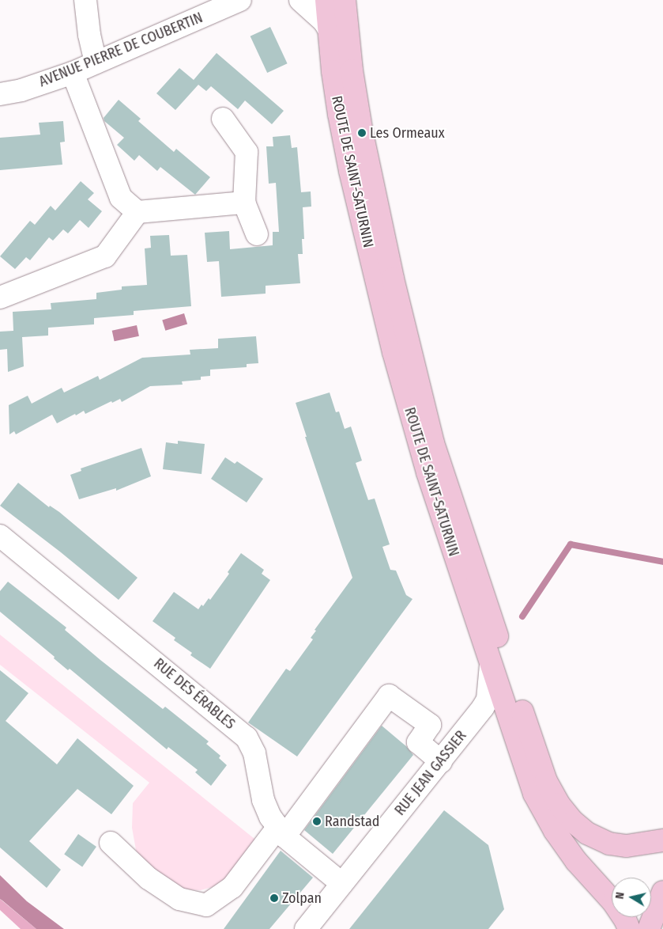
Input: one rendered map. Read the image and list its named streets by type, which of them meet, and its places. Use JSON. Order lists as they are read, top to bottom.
{
  "streets": {
    "main road": ["ROUTE DE SAINT-SATURNIN"],
    "street": ["AVENUE PIERRE DE COUBERTIN", "RUE DES ÉRABLES", "RUE JEAN GASSIER"]
  },
  "crossings": [
    ["ROUTE DE SAINT-SATURNIN", "RUE JEAN GASSIER"],
    ["RUE DES ÉRABLES", "RUE JEAN GASSIER"]
  ],
  "places": ["Les Ormeaux", "Randstad", "Zolpan"],
  "north": "left"
}
